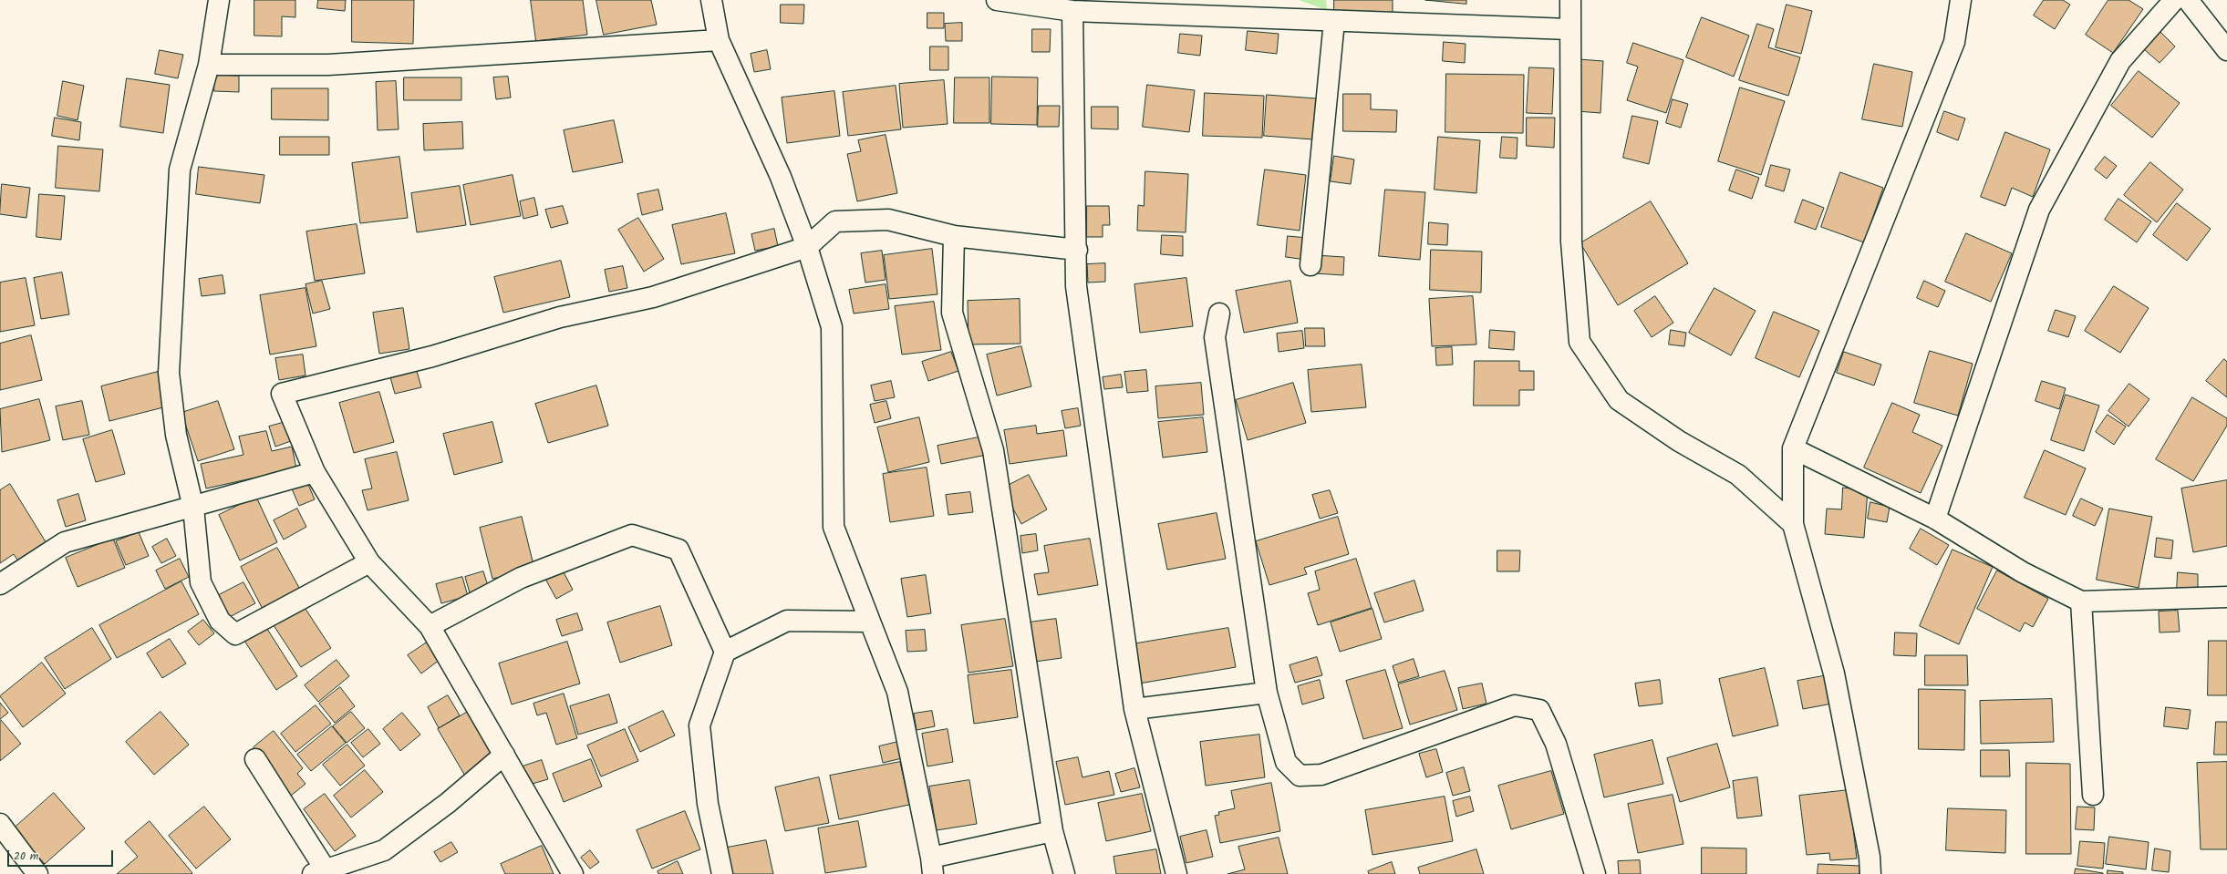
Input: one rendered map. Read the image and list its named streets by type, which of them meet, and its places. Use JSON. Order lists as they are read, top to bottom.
{
  "scale_bar": "20 m"
}
